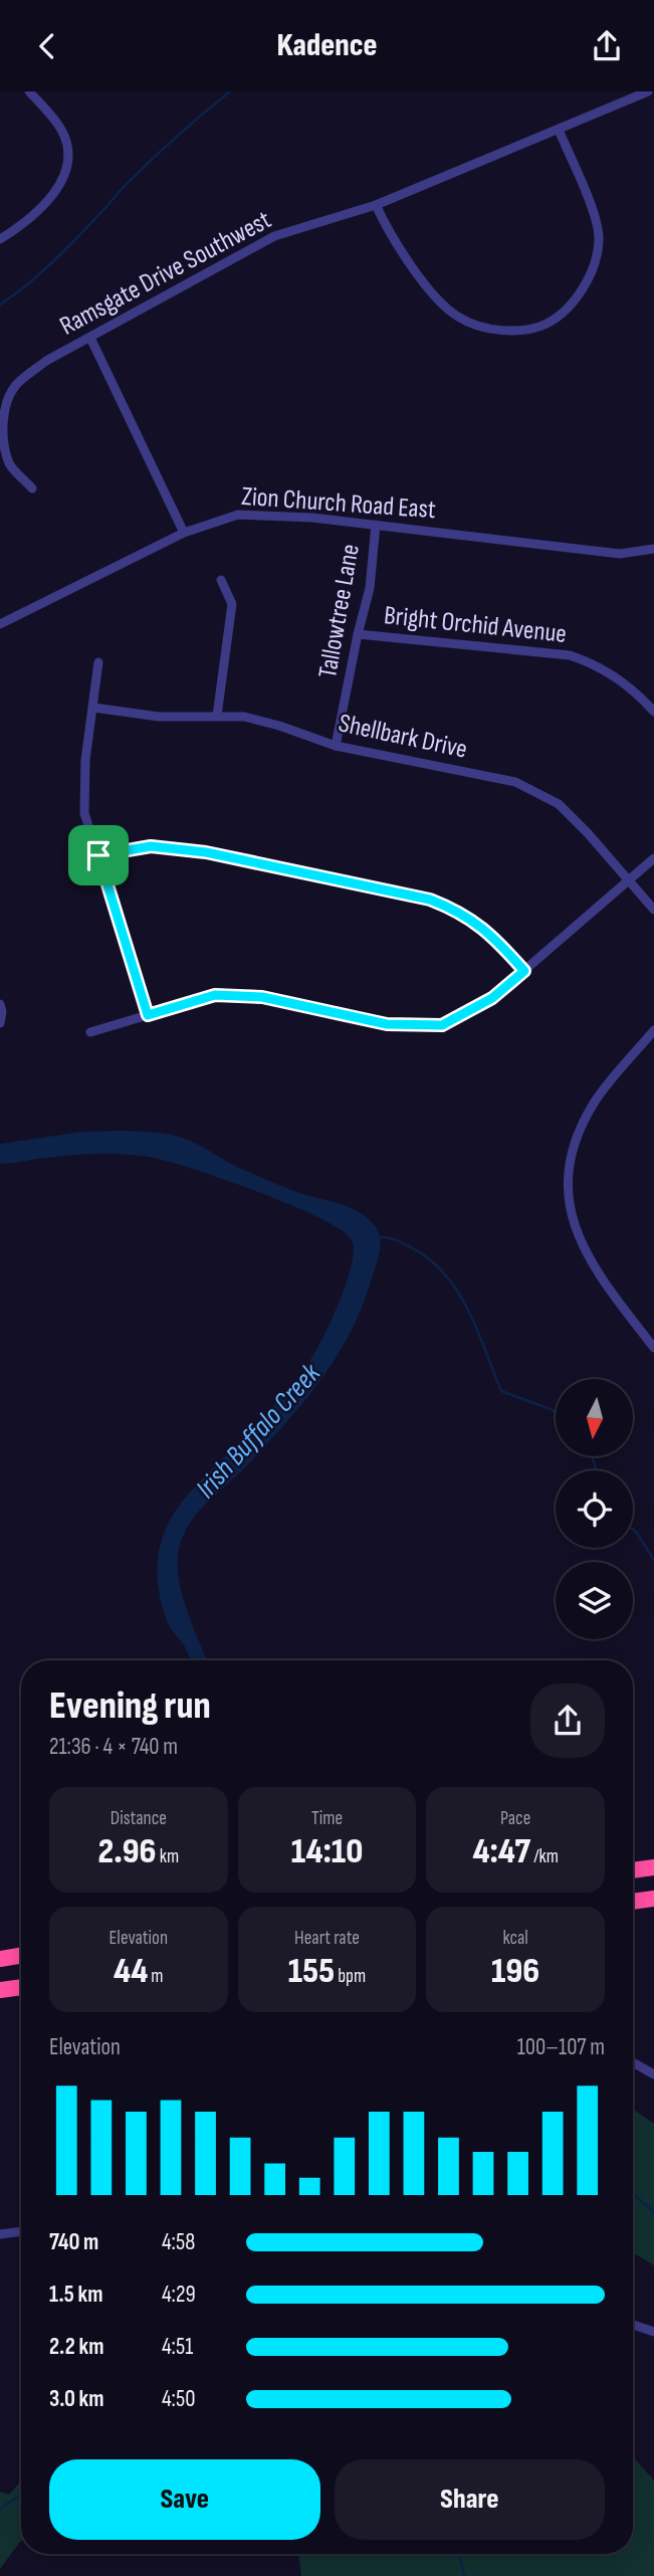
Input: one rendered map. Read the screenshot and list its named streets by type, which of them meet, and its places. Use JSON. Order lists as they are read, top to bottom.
{
  "streets": {
    "street": [
      "Ramsgate Drive Southwest",
      "Zion Church Road East",
      "Tallowtree Lane",
      "Bright Orchid Avenue",
      "Shellbark Drive"
    ]
  },
  "crossings": [
    ["Zion Church Road East", "Tallowtree Lane"],
    ["Tallowtree Lane", "Bright Orchid Avenue"],
    ["Tallowtree Lane", "Shellbark Drive"]
  ],
  "water": ["Irish Buffalo Creek"],
  "north": "bottom",
  "page": {
    "header": "Kadence",
    "heading": ["Evening run", "21:36 · 4 × 740 m"],
    "stats": [
      ["Distance", "2.96 km"],
      ["Time", "14:10"],
      ["Pace", "4:47 /km"],
      ["Elevation", "44 m"],
      ["Heart rate", "155 bpm"],
      ["kcal", "196"]
    ],
    "chart": ["Elevation", "100–107 m"],
    "list": [
      {
        "name": "740 m",
        "note": "4:58"
      },
      {
        "name": "1.5 km",
        "note": "4:29"
      },
      {
        "name": "2.2 km",
        "note": "4:51"
      },
      {
        "name": "3.0 km",
        "note": "4:50"
      }
    ],
    "buttons": ["Save", "Share"]
  }
}
